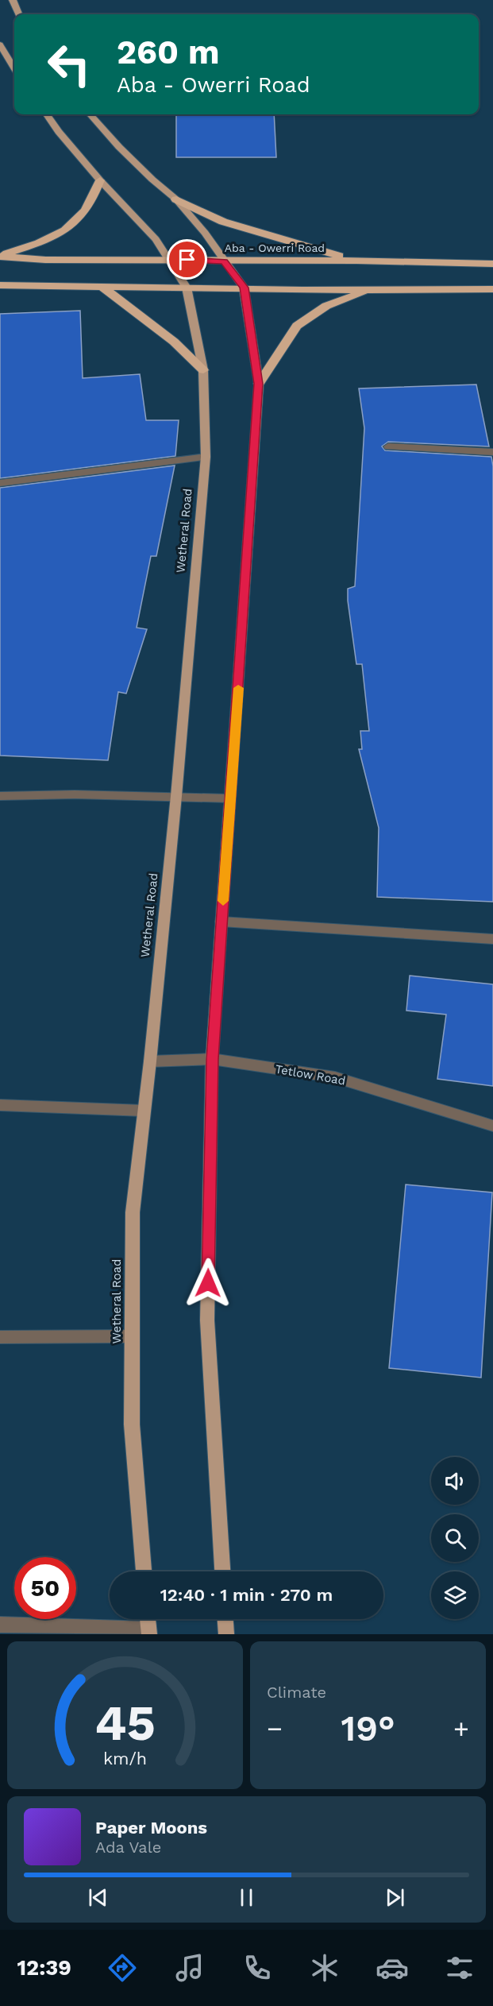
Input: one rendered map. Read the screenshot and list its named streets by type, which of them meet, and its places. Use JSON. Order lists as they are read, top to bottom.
{
  "streets": {
    "highway": ["Aba - Owerri Road"],
    "main road": ["Wetheral Road"],
    "street": ["Tetlow Road"]
  },
  "crossings": [
    ["Aba - Owerri Road", "Wetheral Road"],
    ["Wetheral Road", "Tetlow Road"]
  ],
  "page": {
    "turn": ["260 m", "Aba - Owerri Road"],
    "limit": "50",
    "trip": "12:40 · 1 min · 270 m",
    "tile": "Climate",
    "heat": ["−", "19°", "+"],
    "song": ["Paper Moons", "Ada Vale"],
    "tabs": "12:39",
    "gauge": ["45", "km/h"]
  }
}
